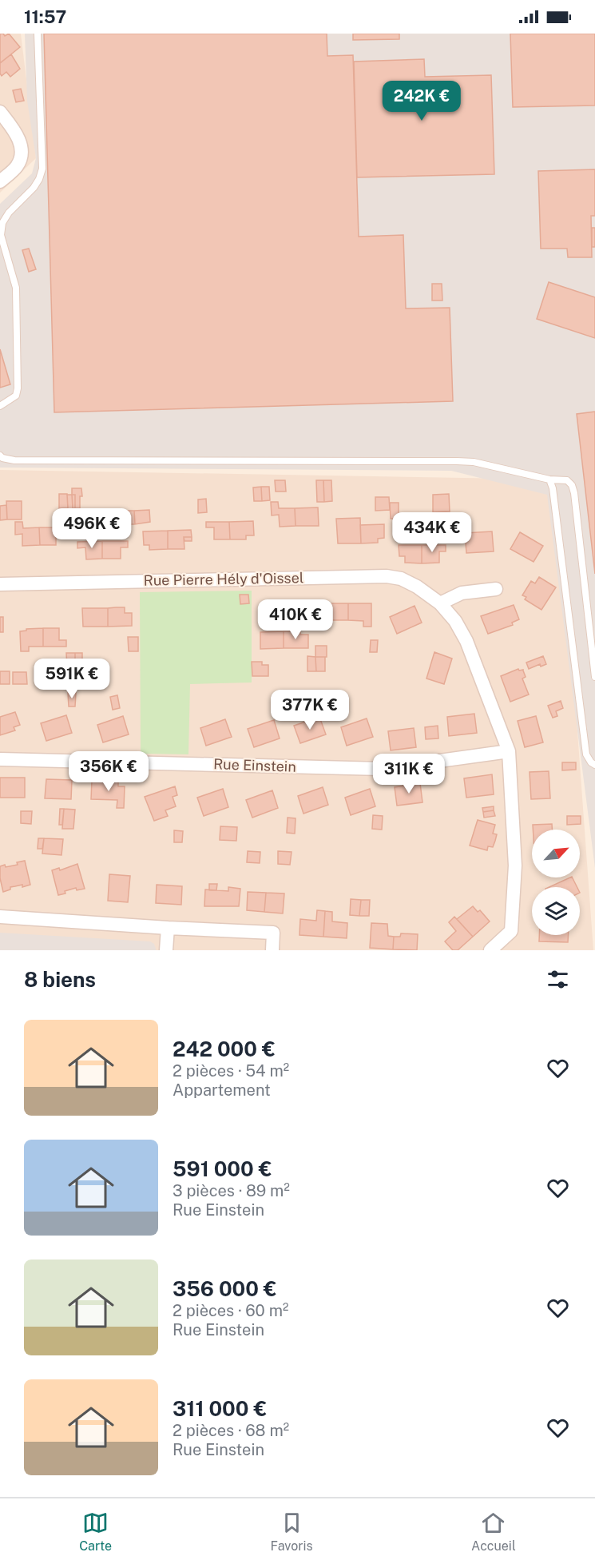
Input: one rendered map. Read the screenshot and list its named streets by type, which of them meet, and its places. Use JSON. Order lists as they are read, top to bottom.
{
  "streets": {
    "street": ["Rue Pierre Hély d'Oissel", "Rue Einstein"]
  },
  "crossings": [
    ["Rue Pierre Hély d'Oissel", "Rue Einstein"]
  ],
  "north": "top right",
  "page": {
    "status": "11:57",
    "price": [
      "242K €",
      "496K €",
      "434K €",
      "410K €",
      "591K €",
      "377K €",
      "356K €",
      "311K €"
    ],
    "heading": "8 biens",
    "list": [
      {
        "name": "242 000 €",
        "note": "2 pièces · 54 m² · Appartement"
      },
      {
        "name": "591 000 €",
        "note": "3 pièces · 89 m² · Rue Einstein"
      },
      {
        "name": "356 000 €",
        "note": "2 pièces · 60 m² · Rue Einstein"
      },
      {
        "name": "311 000 €",
        "note": "2 pièces · 68 m² · Rue Einstein"
      }
    ],
    "tabs": ["Carte", "Favoris", "Accueil"]
  }
}
